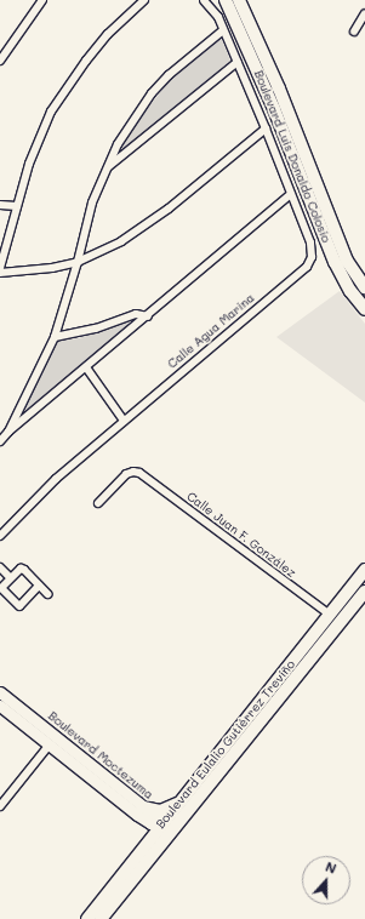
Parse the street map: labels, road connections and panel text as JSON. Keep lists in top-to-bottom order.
{
  "streets": {
    "main road": ["Boulevard Luis Donaldo Colosio", "Boulevard Eulalio Gutiérrez Treviño", "Boulevard Moctezuma"],
    "street": ["Calle Agua Marina", "Calle Juan F. González"]
  },
  "crossings": [
    ["Calle Juan F. González", "Boulevard Eulalio Gutiérrez Treviño"],
    ["Boulevard Eulalio Gutiérrez Treviño", "Boulevard Moctezuma"]
  ],
  "north": "top"
}
